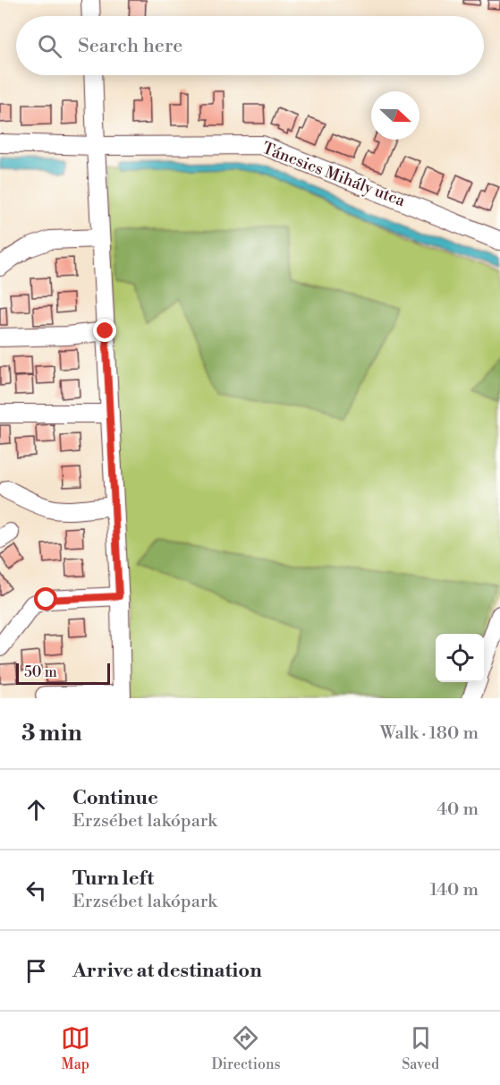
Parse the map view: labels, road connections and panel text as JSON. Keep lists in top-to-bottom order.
{
  "streets": {
    "street": ["Táncsics Mihály utca"]
  },
  "scale_bar": "50 m",
  "north": "right",
  "page": {
    "search": "Search here",
    "scale": "50 m",
    "heading": ["3 min", "Walk · 180 m"],
    "list": [
      ["Continue", "Erzsébet lakópark", "40 m"],
      ["Turn left", "Erzsébet lakópark", "140 m"],
      "Arrive at destination"
    ],
    "nav": ["Map", "Directions", "Saved"]
  }
}
